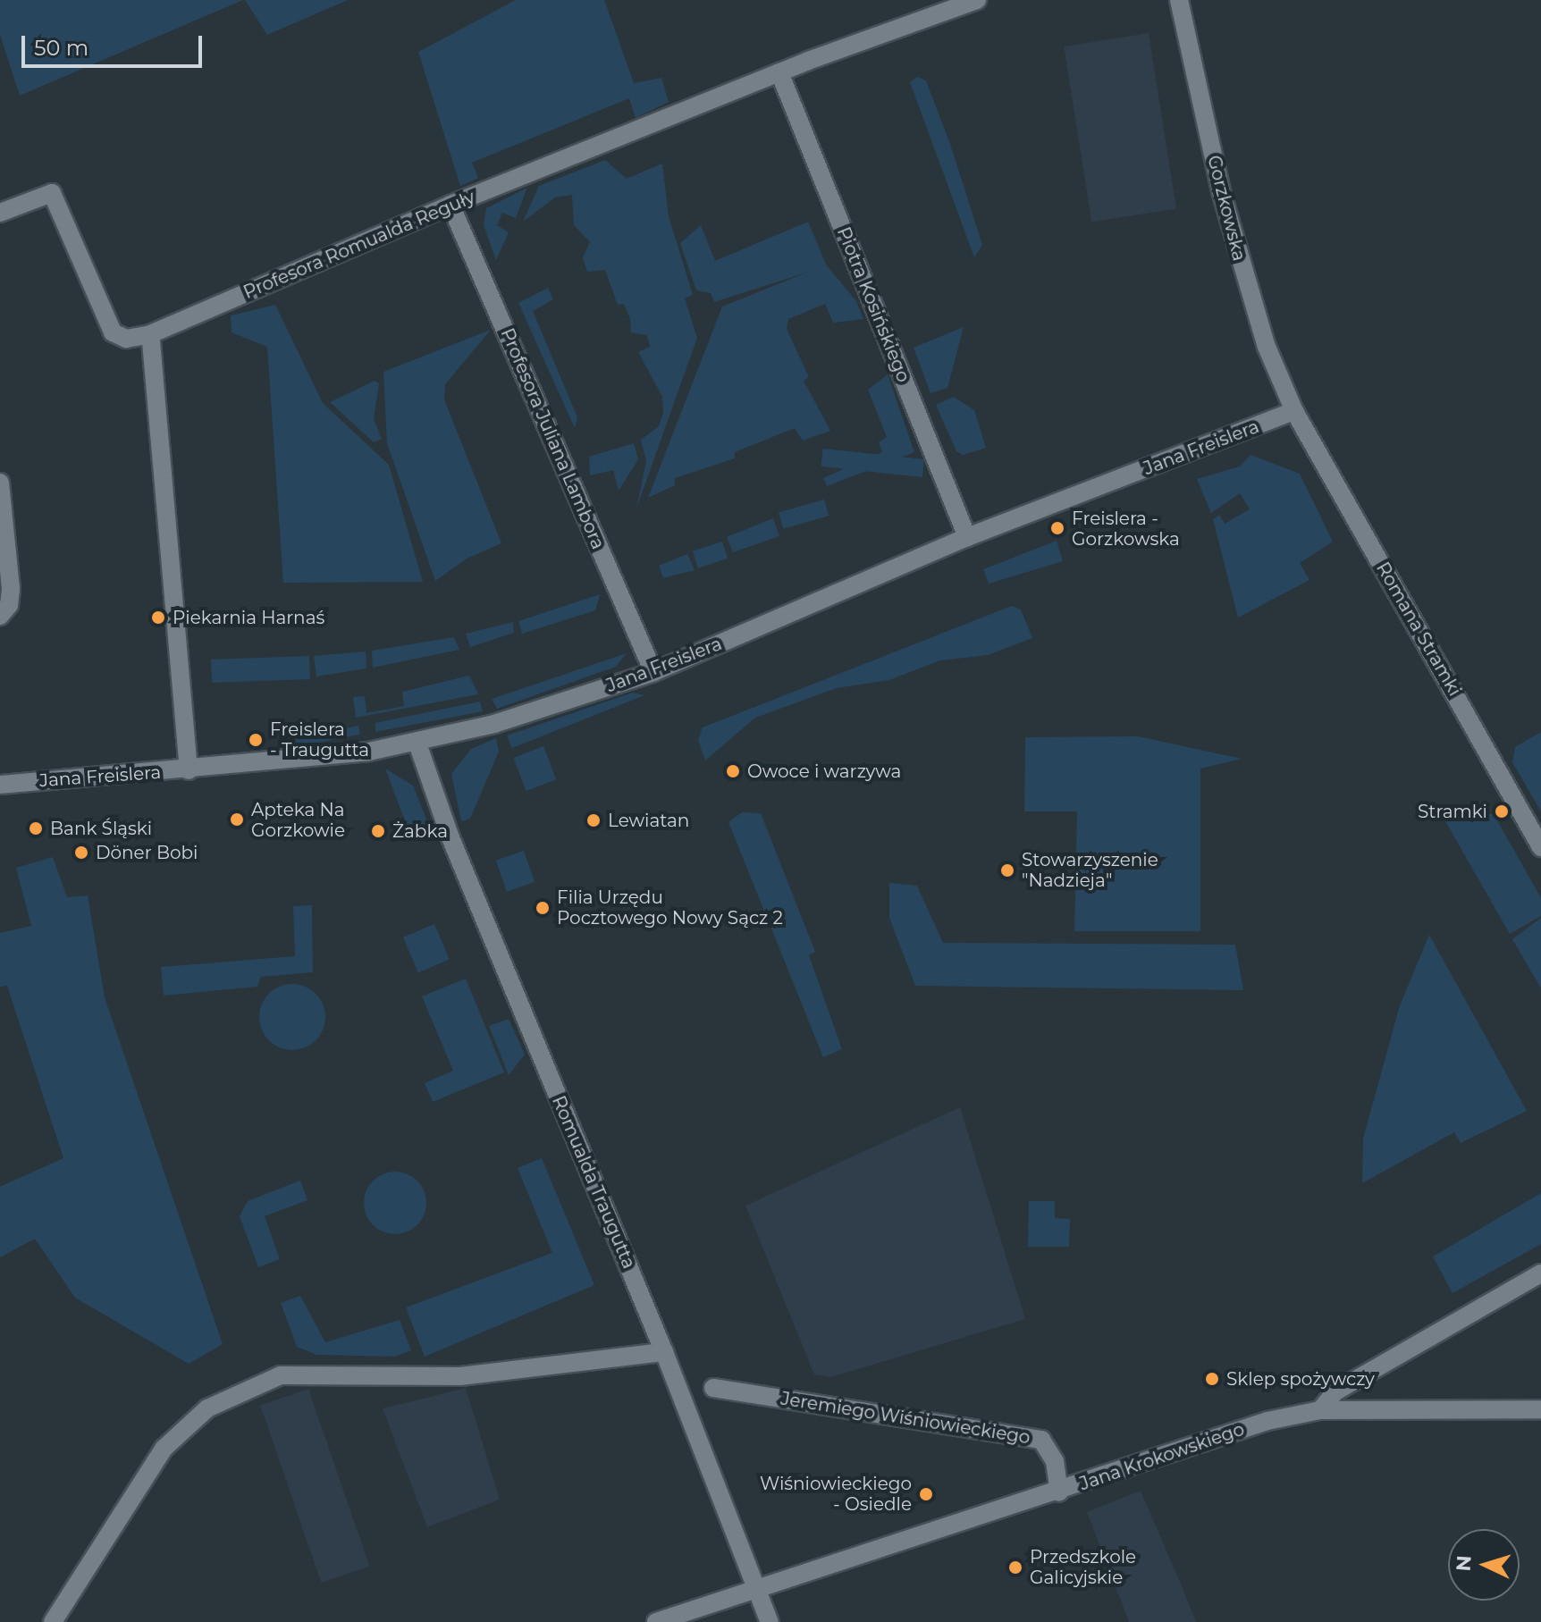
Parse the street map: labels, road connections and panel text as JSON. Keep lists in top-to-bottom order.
{
  "streets": {
    "street": [
      "Gorzkowska",
      "Profesora Romualda Reguły",
      "Piotra Kosińskiego",
      "Profesora Juliana Lambora",
      "Jana Freislera",
      "Romana Stramki",
      "Romualda Traugutta",
      "Jeremiego Wiśniowieckiego",
      "Jana Krokowskiego"
    ]
  },
  "crossings": [
    ["Gorzkowska", "Jana Freislera"],
    ["Gorzkowska", "Romana Stramki"],
    ["Profesora Romualda Reguły", "Piotra Kosińskiego"],
    ["Profesora Romualda Reguły", "Profesora Juliana Lambora"],
    ["Piotra Kosińskiego", "Jana Freislera"],
    ["Profesora Juliana Lambora", "Jana Freislera"],
    ["Jana Freislera", "Romana Stramki"],
    ["Jana Freislera", "Romualda Traugutta"],
    ["Romualda Traugutta", "Jana Krokowskiego"],
    ["Jeremiego Wiśniowieckiego", "Jana Krokowskiego"]
  ],
  "places": [
    "Freislera - Gorzkowska",
    "Piekarnia Harnaś",
    "Freislera - Traugutta",
    "Owoce i warzywa",
    "Stramki",
    "Apteka Na Gorzkowie",
    "Lewiatan",
    "Bank Śląski",
    "Żabka",
    "Döner Bobi",
    "Stowarzyszenie \"Nadzieja\"",
    "Filia Urzędu Pocztowego Nowy Sącz 2",
    "Sklep spożywczy",
    "Wiśniowieckiego - Osiedle",
    "Przedszkole Galicyjskie"
  ],
  "scale_bar": "50 m",
  "north": "left"
}
